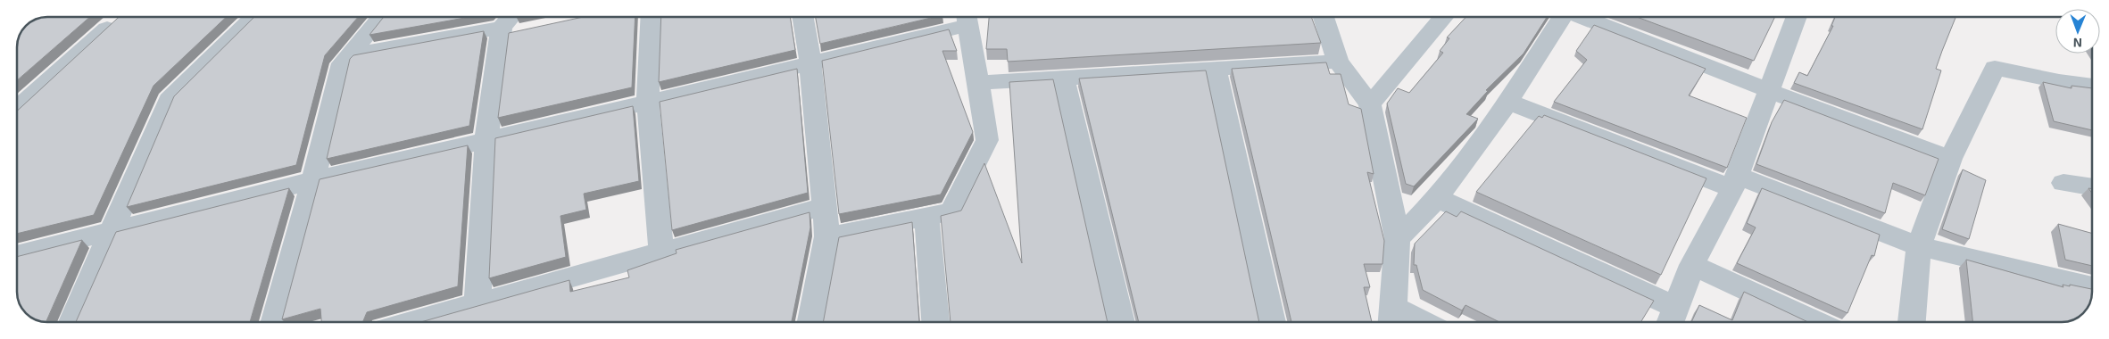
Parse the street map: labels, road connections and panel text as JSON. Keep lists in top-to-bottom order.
{
  "north": "bottom"
}
